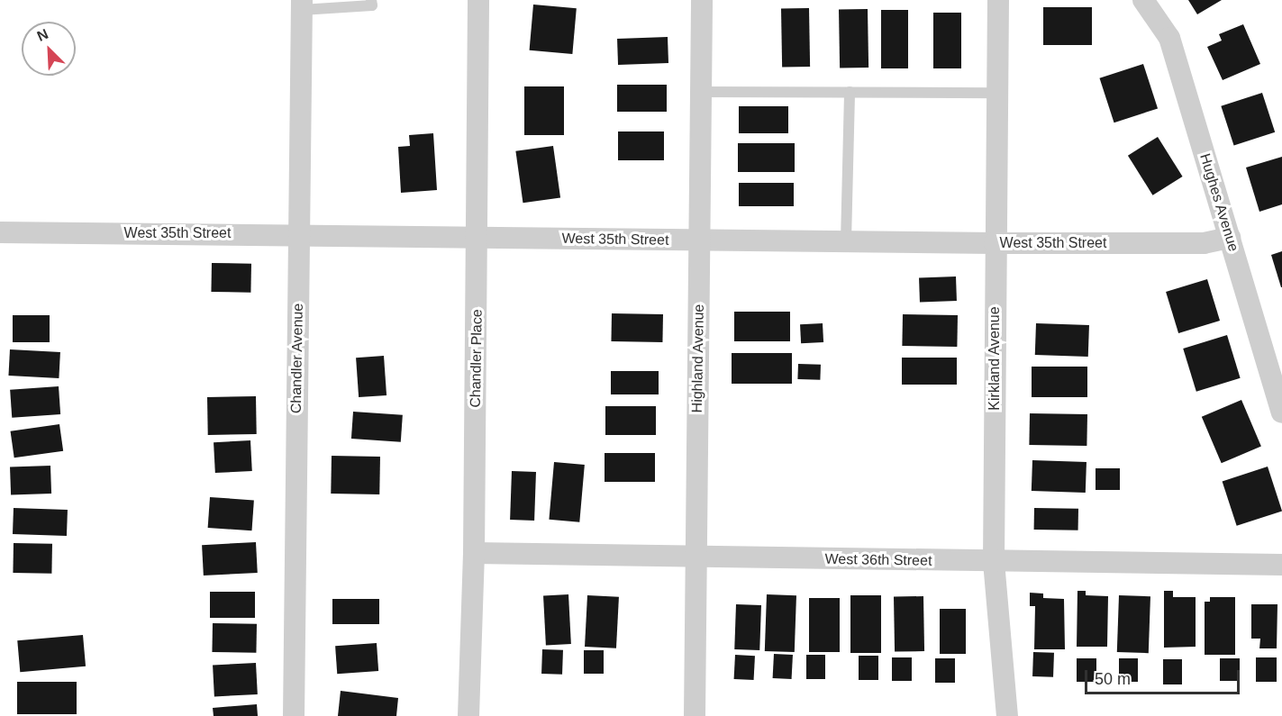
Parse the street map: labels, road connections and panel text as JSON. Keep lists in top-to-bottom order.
{
  "streets": {
    "street": [
      "Hughes Avenue",
      "West 35th Street",
      "Chandler Avenue",
      "Chandler Place",
      "Highland Avenue",
      "Kirkland Avenue",
      "West 36th Street"
    ]
  },
  "crossings": [
    ["Hughes Avenue", "West 35th Street"],
    ["West 35th Street", "Chandler Avenue"],
    ["West 35th Street", "Chandler Place"],
    ["West 35th Street", "Highland Avenue"],
    ["West 35th Street", "Kirkland Avenue"],
    ["Chandler Place", "West 36th Street"],
    ["Highland Avenue", "West 36th Street"],
    ["Kirkland Avenue", "West 36th Street"]
  ],
  "scale_bar": "50 m",
  "north": "top left"
}
